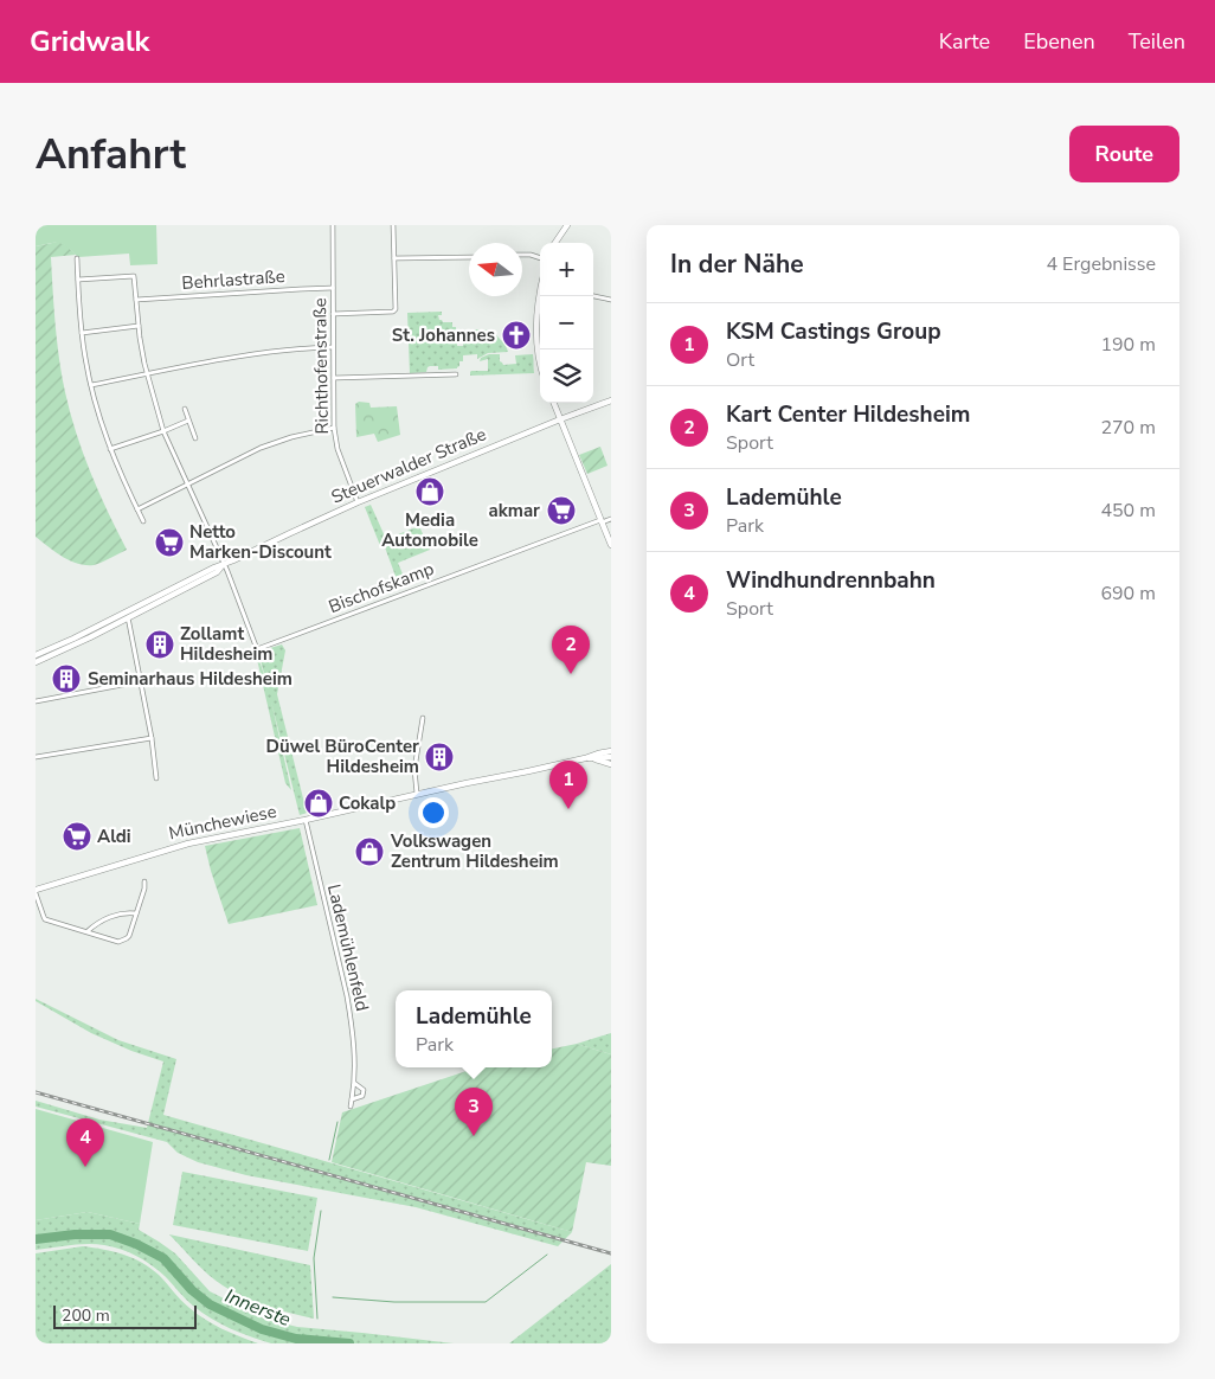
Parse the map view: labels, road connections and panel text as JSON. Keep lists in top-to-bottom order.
{
  "streets": {
    "street": [
      "Behrlastraße",
      "Richthofenstraße",
      "Steuerwalder Straße",
      "Bischofskamp",
      "Münchewiese",
      "Lademühlenfeld"
    ]
  },
  "crossings": [
    ["Behrlastraße", "Richthofenstraße"],
    ["Richthofenstraße", "Steuerwalder Straße"],
    ["Steuerwalder Straße", "Bischofskamp"],
    ["Münchewiese", "Lademühlenfeld"]
  ],
  "water": ["Innerste"],
  "places": {
    "church": ["St. Johannes"],
    "shop": ["Media Automobile", "Cokalp", "Volkswagen Zentrum Hildesheim"],
    "supermarket": ["akmar", "Netto Marken-Discount", "Aldi"],
    "building": ["Zollamt Hildesheim", "Seminarhaus Hildesheim", "Düwel BüroCenter Hildesheim"]
  },
  "scale_bar": "200 m",
  "north": "left",
  "page": {
    "header": "Gridwalk",
    "nav": ["Karte", "Ebenen", "Teilen"],
    "buttons": "Route",
    "title": "Anfahrt",
    "heading": ["In der Nähe", "4 Ergebnisse"],
    "map_buttons": ["+", "−"],
    "list": [
      {
        "mark": "1",
        "name": "KSM Castings Group",
        "note": "Ort",
        "value": "190 m"
      },
      {
        "mark": "2",
        "name": "Kart Center Hildesheim",
        "note": "Sport",
        "value": "270 m"
      },
      {
        "mark": "3",
        "name": "Lademühle",
        "note": "Park",
        "value": "450 m"
      },
      {
        "mark": "4",
        "name": "Windhundrennbahn",
        "note": "Sport",
        "value": "690 m"
      }
    ],
    "pins": [
      "2",
      "1",
      "3",
      "4"
    ],
    "popup": ["Lademühle", "Park"],
    "scale": "200 m"
  }
}
